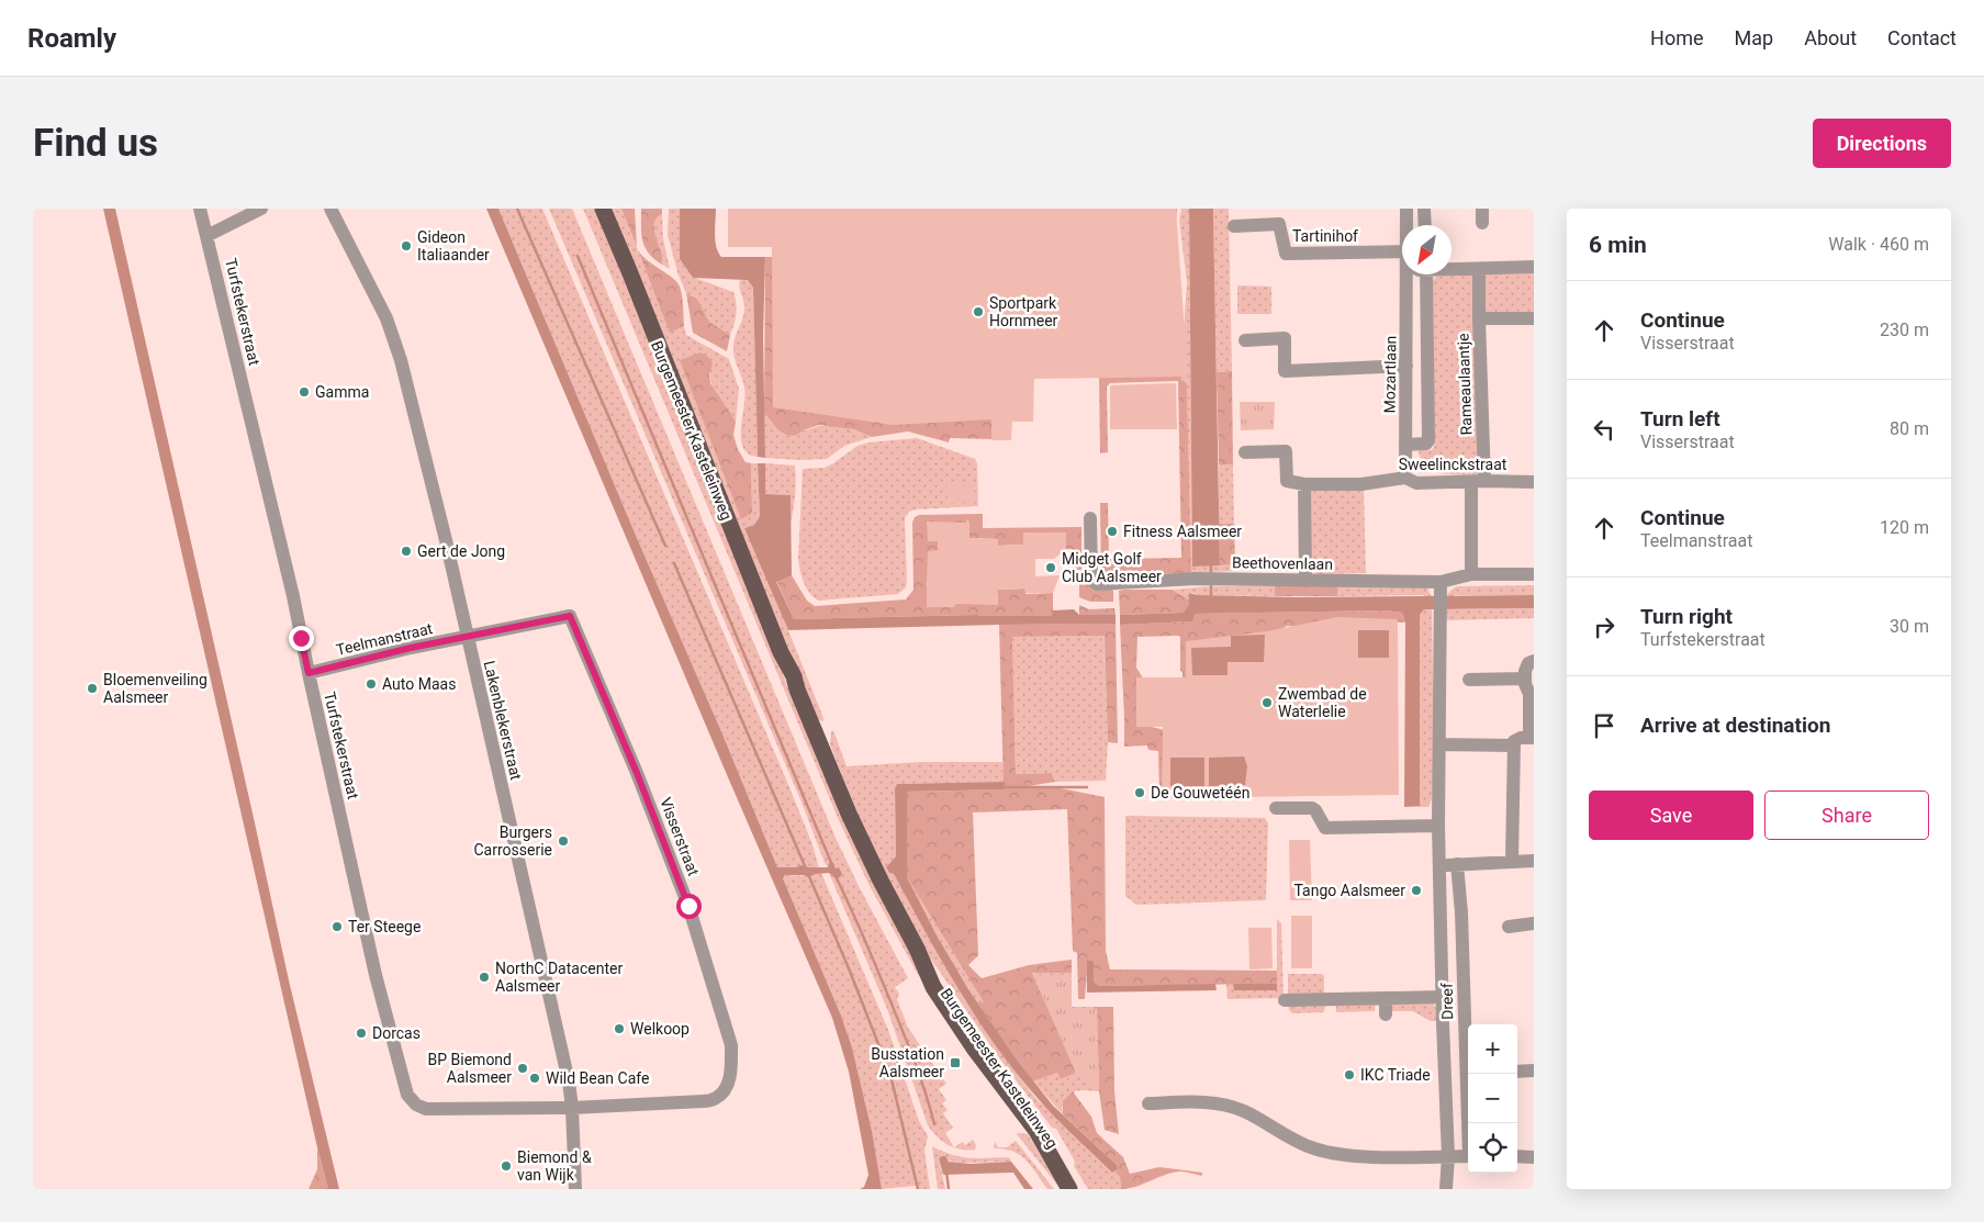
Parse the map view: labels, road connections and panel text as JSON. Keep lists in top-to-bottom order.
{
  "streets": {
    "main road": ["Burgemeester Kasteleinweg"],
    "street": [
      "Tartinihof",
      "Turfstekerstraat",
      "Mozartlaan",
      "Rameaulaantje",
      "Sweelinckstraat",
      "Beethovenlaan",
      "Teelmanstraat",
      "Lakenblekerstraat",
      "Visserstraat",
      "Dreef"
    ]
  },
  "crossings": [
    ["Turfstekerstraat", "Teelmanstraat"],
    ["Turfstekerstraat", "Lakenblekerstraat"],
    ["Turfstekerstraat", "Visserstraat"],
    ["Mozartlaan", "Sweelinckstraat"],
    ["Rameaulaantje", "Sweelinckstraat"],
    ["Rameaulaantje", "Beethovenlaan"],
    ["Beethovenlaan", "Dreef"],
    ["Teelmanstraat", "Lakenblekerstraat"],
    ["Teelmanstraat", "Visserstraat"],
    ["Lakenblekerstraat", "Visserstraat"]
  ],
  "places": {
    "other": [
      "Gideon Italiaander",
      "Sportpark Hornmeer",
      "Gamma",
      "Fitness Aalsmeer",
      "Gert de Jong",
      "Midget Golf Club Aalsmeer",
      "Auto Maas",
      "Bloemenveiling Aalsmeer",
      "Zwembad de Waterlelie",
      "De Gouwetéén",
      "Burgers Carrosserie",
      "Tango Aalsmeer",
      "Ter Steege",
      "NorthC Datacenter Aalsmeer",
      "Welkoop",
      "Dorcas",
      "BP Biemond Aalsmeer",
      "IKC Triade",
      "Wild Bean Cafe",
      "Biemond & van Wijk"
    ],
    "transit": ["Busstation Aalsmeer"]
  },
  "north": "bottom left",
  "page": {
    "header": "Roamly",
    "nav": [
      "Home",
      "Map",
      "About",
      "Contact"
    ],
    "buttons": [
      "Directions",
      ["Save", "Share"]
    ],
    "title": "Find us",
    "heading": ["6 min", "Walk · 460 m"],
    "list": [
      ["Continue", "Visserstraat", "230 m"],
      ["Turn left", "Visserstraat", "80 m"],
      ["Continue", "Teelmanstraat", "120 m"],
      ["Turn right", "Turfstekerstraat", "30 m"],
      "Arrive at destination"
    ],
    "map_buttons": ["+", "−"]
  }
}
